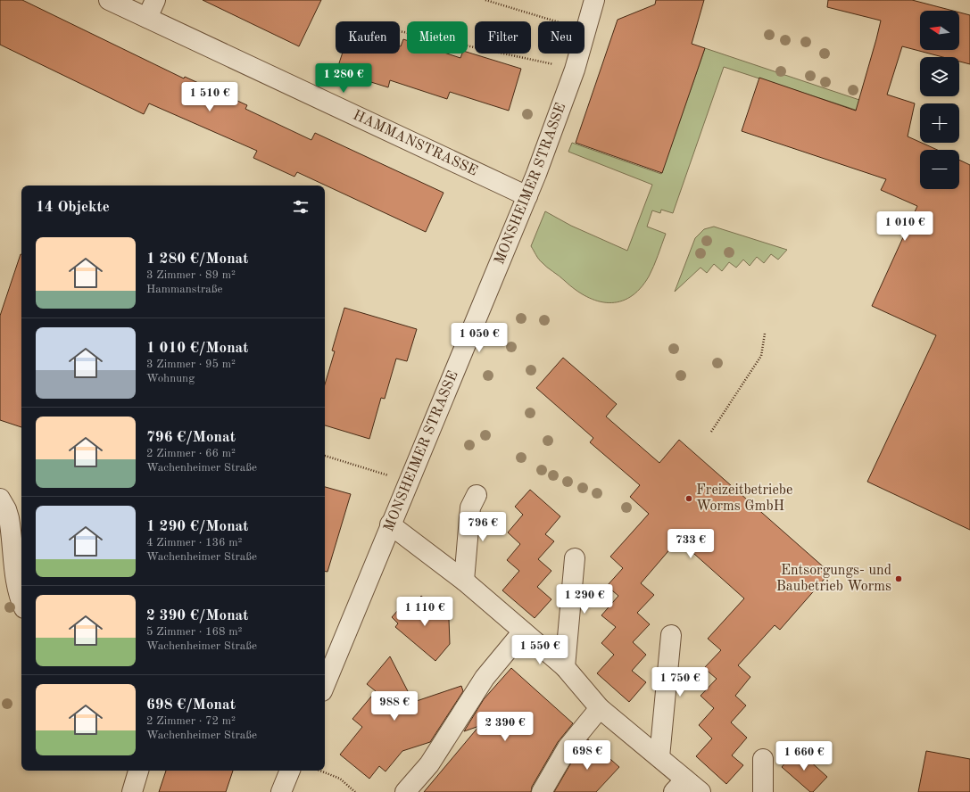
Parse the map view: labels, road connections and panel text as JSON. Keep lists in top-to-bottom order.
{
  "streets": {
    "street": ["HAMMANSTRASSE", "MONSHEIMER STRASSE"]
  },
  "crossings": [
    ["HAMMANSTRASSE", "MONSHEIMER STRASSE"]
  ],
  "places": ["Freizeitbetriebe Worms GmbH", "Entsorgungs- und Baubetrieb Worms"],
  "north": "left",
  "page": {
    "map_buttons": ["+", "−"],
    "chip": [
      "Kaufen",
      "Mieten",
      "Filter",
      "Neu"
    ],
    "price": [
      "1 280 €",
      "1 510 €",
      "1 010 €",
      "1 050 €",
      "796 €",
      "733 €",
      "1 290 €",
      "1 110 €",
      "1 550 €",
      "1 750 €",
      "988 €",
      "2 390 €",
      "698 €",
      "1 660 €"
    ],
    "heading": "14 Objekte",
    "list": [
      {
        "name": "1 280 €/Monat",
        "note": "3 Zimmer · 89 m² · Hammanstraße"
      },
      {
        "name": "1 010 €/Monat",
        "note": "3 Zimmer · 95 m² · Wohnung"
      },
      {
        "name": "796 €/Monat",
        "note": "2 Zimmer · 66 m² · Wachenheimer Straße"
      },
      {
        "name": "1 290 €/Monat",
        "note": "4 Zimmer · 136 m² · Wachenheimer Straße"
      },
      {
        "name": "2 390 €/Monat",
        "note": "5 Zimmer · 168 m² · Wachenheimer Straße"
      },
      {
        "name": "698 €/Monat",
        "note": "2 Zimmer · 72 m² · Wachenheimer Straße"
      }
    ]
  }
}
